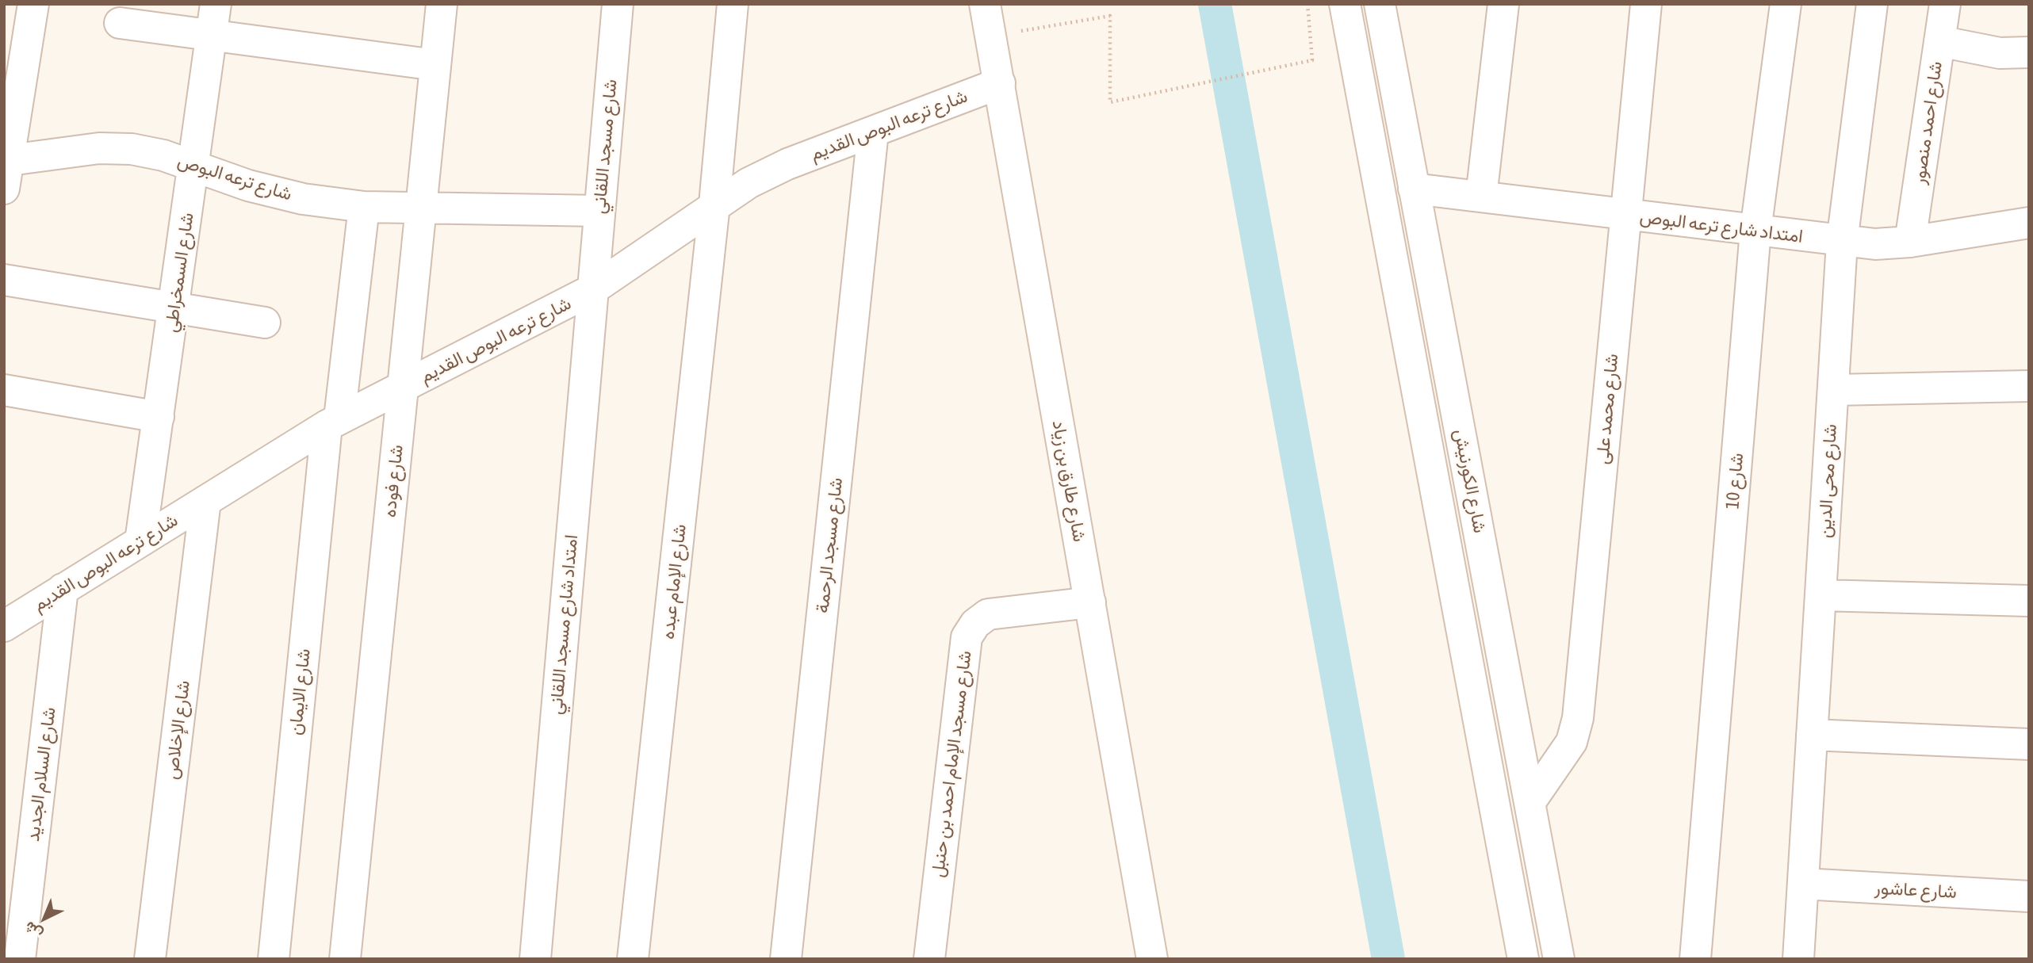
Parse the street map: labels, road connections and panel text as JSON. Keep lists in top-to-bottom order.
{
  "streets": {
    "street": [
      "شارع احمد منصور",
      "شارع ترعه البوص القديم",
      "شارع مسجد اللقاني",
      "شارع ترعه البوص",
      "امتداد شارع ترعه البوص",
      "شارع السمخراطي",
      "شارع محمد على",
      "شارع فوده",
      "شارع طارق بن زياد",
      "شارع الكورنيش",
      "شارع 10",
      "شارع محى الدين",
      "شارع مسجد الرحمة",
      "شارع الإمام عبده",
      "امتداد شارع مسجد اللقاني",
      "شارع الايمان",
      "شارع الإخلاص",
      "شارع مسجد الإمام احمد بن حنبل",
      "شارع السلام الجديد",
      "شارع عاشور"
    ]
  },
  "crossings": [
    ["شارع احمد منصور", "امتداد شارع ترعه البوص"],
    ["شارع ترعه البوص القديم", "شارع مسجد اللقاني"],
    ["شارع ترعه البوص القديم", "شارع السمخراطي"],
    ["شارع ترعه البوص القديم", "شارع فوده"],
    ["شارع ترعه البوص القديم", "شارع طارق بن زياد"],
    ["شارع ترعه البوص القديم", "شارع مسجد الرحمة"],
    ["شارع ترعه البوص القديم", "شارع الإمام عبده"],
    ["شارع ترعه البوص القديم", "امتداد شارع مسجد اللقاني"],
    ["شارع ترعه البوص القديم", "شارع الايمان"],
    ["شارع ترعه البوص القديم", "شارع الإخلاص"],
    ["شارع ترعه البوص القديم", "شارع السلام الجديد"],
    ["شارع مسجد اللقاني", "شارع ترعه البوص"],
    ["شارع مسجد اللقاني", "امتداد شارع مسجد اللقاني"],
    ["شارع ترعه البوص", "شارع السمخراطي"],
    ["شارع ترعه البوص", "شارع فوده"],
    ["امتداد شارع ترعه البوص", "شارع محمد على"],
    ["امتداد شارع ترعه البوص", "شارع الكورنيش"],
    ["امتداد شارع ترعه البوص", "شارع 10"],
    ["امتداد شارع ترعه البوص", "شارع محى الدين"],
    ["شارع محمد على", "شارع الكورنيش"],
    ["شارع طارق بن زياد", "شارع مسجد الإمام احمد بن حنبل"],
    ["شارع محى الدين", "شارع عاشور"]
  ],
  "north": "bottom left"
}
